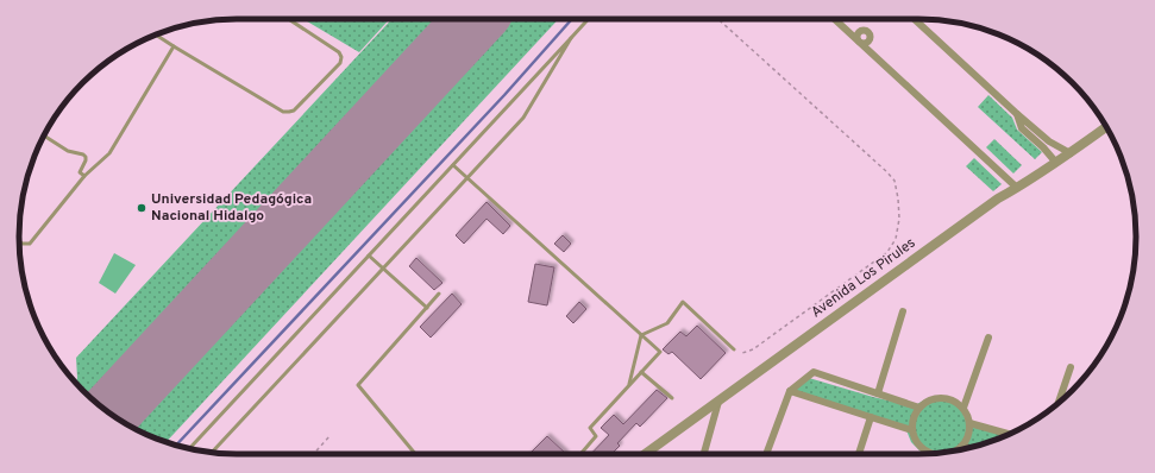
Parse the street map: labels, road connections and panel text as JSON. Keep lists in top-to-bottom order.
{
  "streets": {
    "street": ["Avenida Los Pirules"]
  },
  "places": ["Universidad Pedagógica Nacional Hidalgo"]
}
